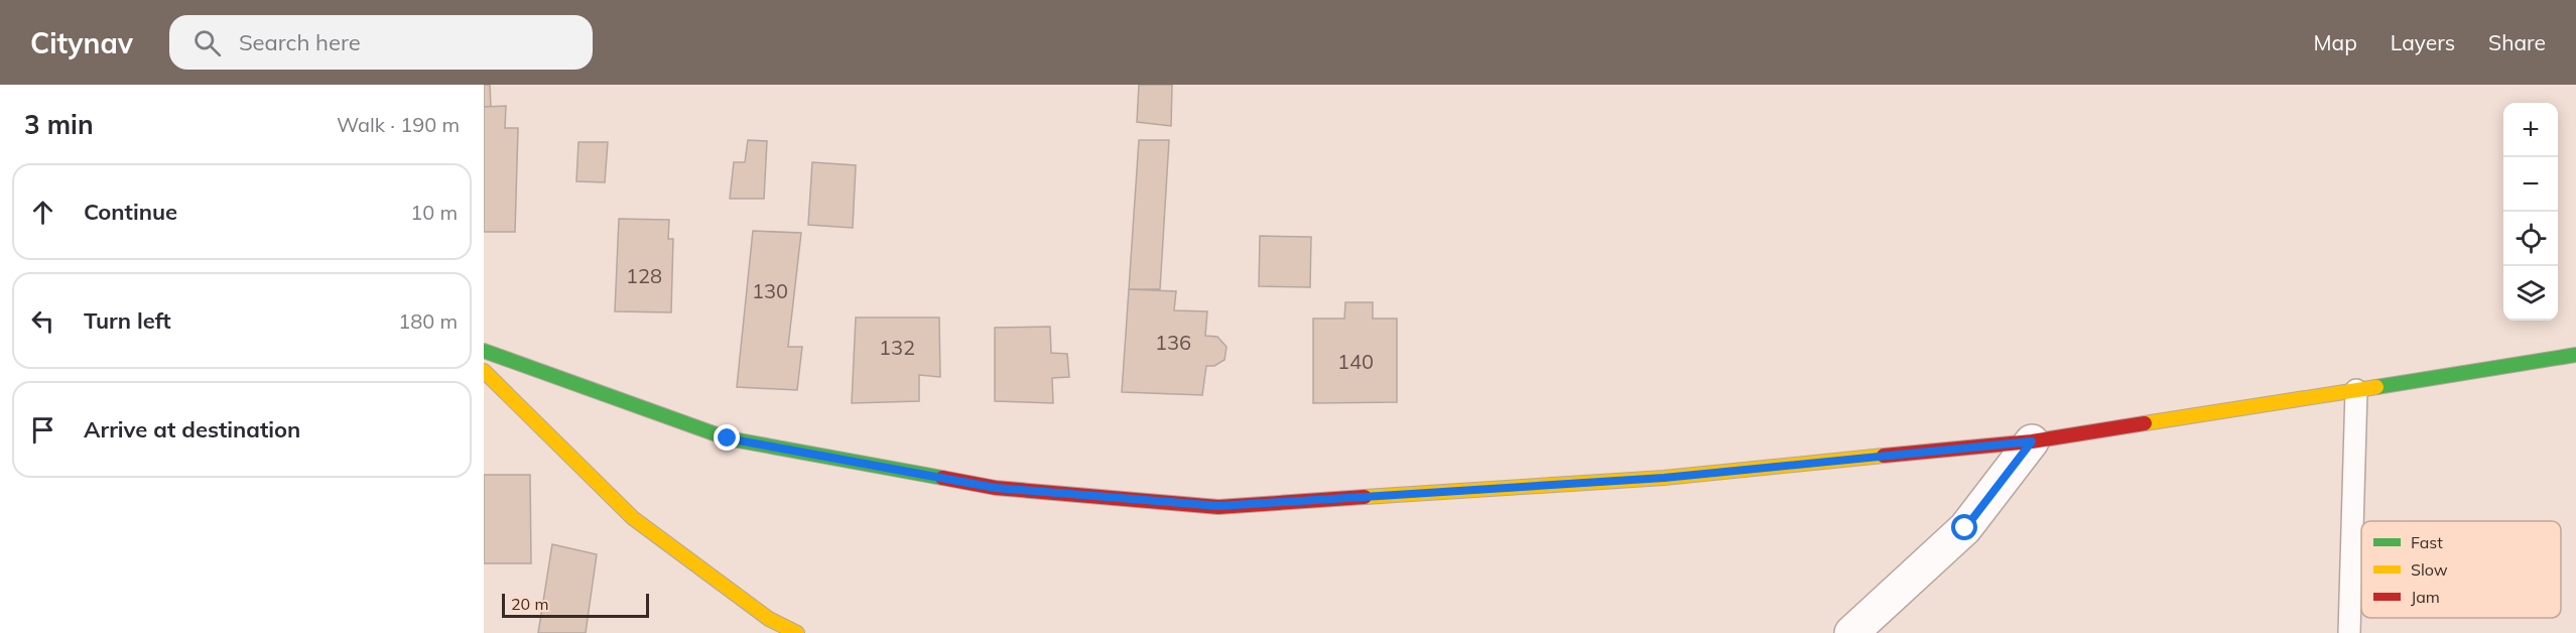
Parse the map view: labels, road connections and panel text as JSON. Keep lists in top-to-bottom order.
{
  "house_numbers": [
    "128",
    "130",
    "136",
    "132",
    "140"
  ],
  "legend": ["Fast", "Slow", "Jam"],
  "scale_bar": "20 m",
  "page": {
    "header": "Citynav",
    "search": "Search here",
    "nav": ["Map", "Layers", "Share"],
    "heading": ["3 min", "Walk · 190 m"],
    "map_buttons": ["+", "−"],
    "list": [
      ["Continue", "10 m"],
      ["Turn left", "180 m"],
      "Arrive at destination"
    ],
    "scale": "20 m"
  }
}
